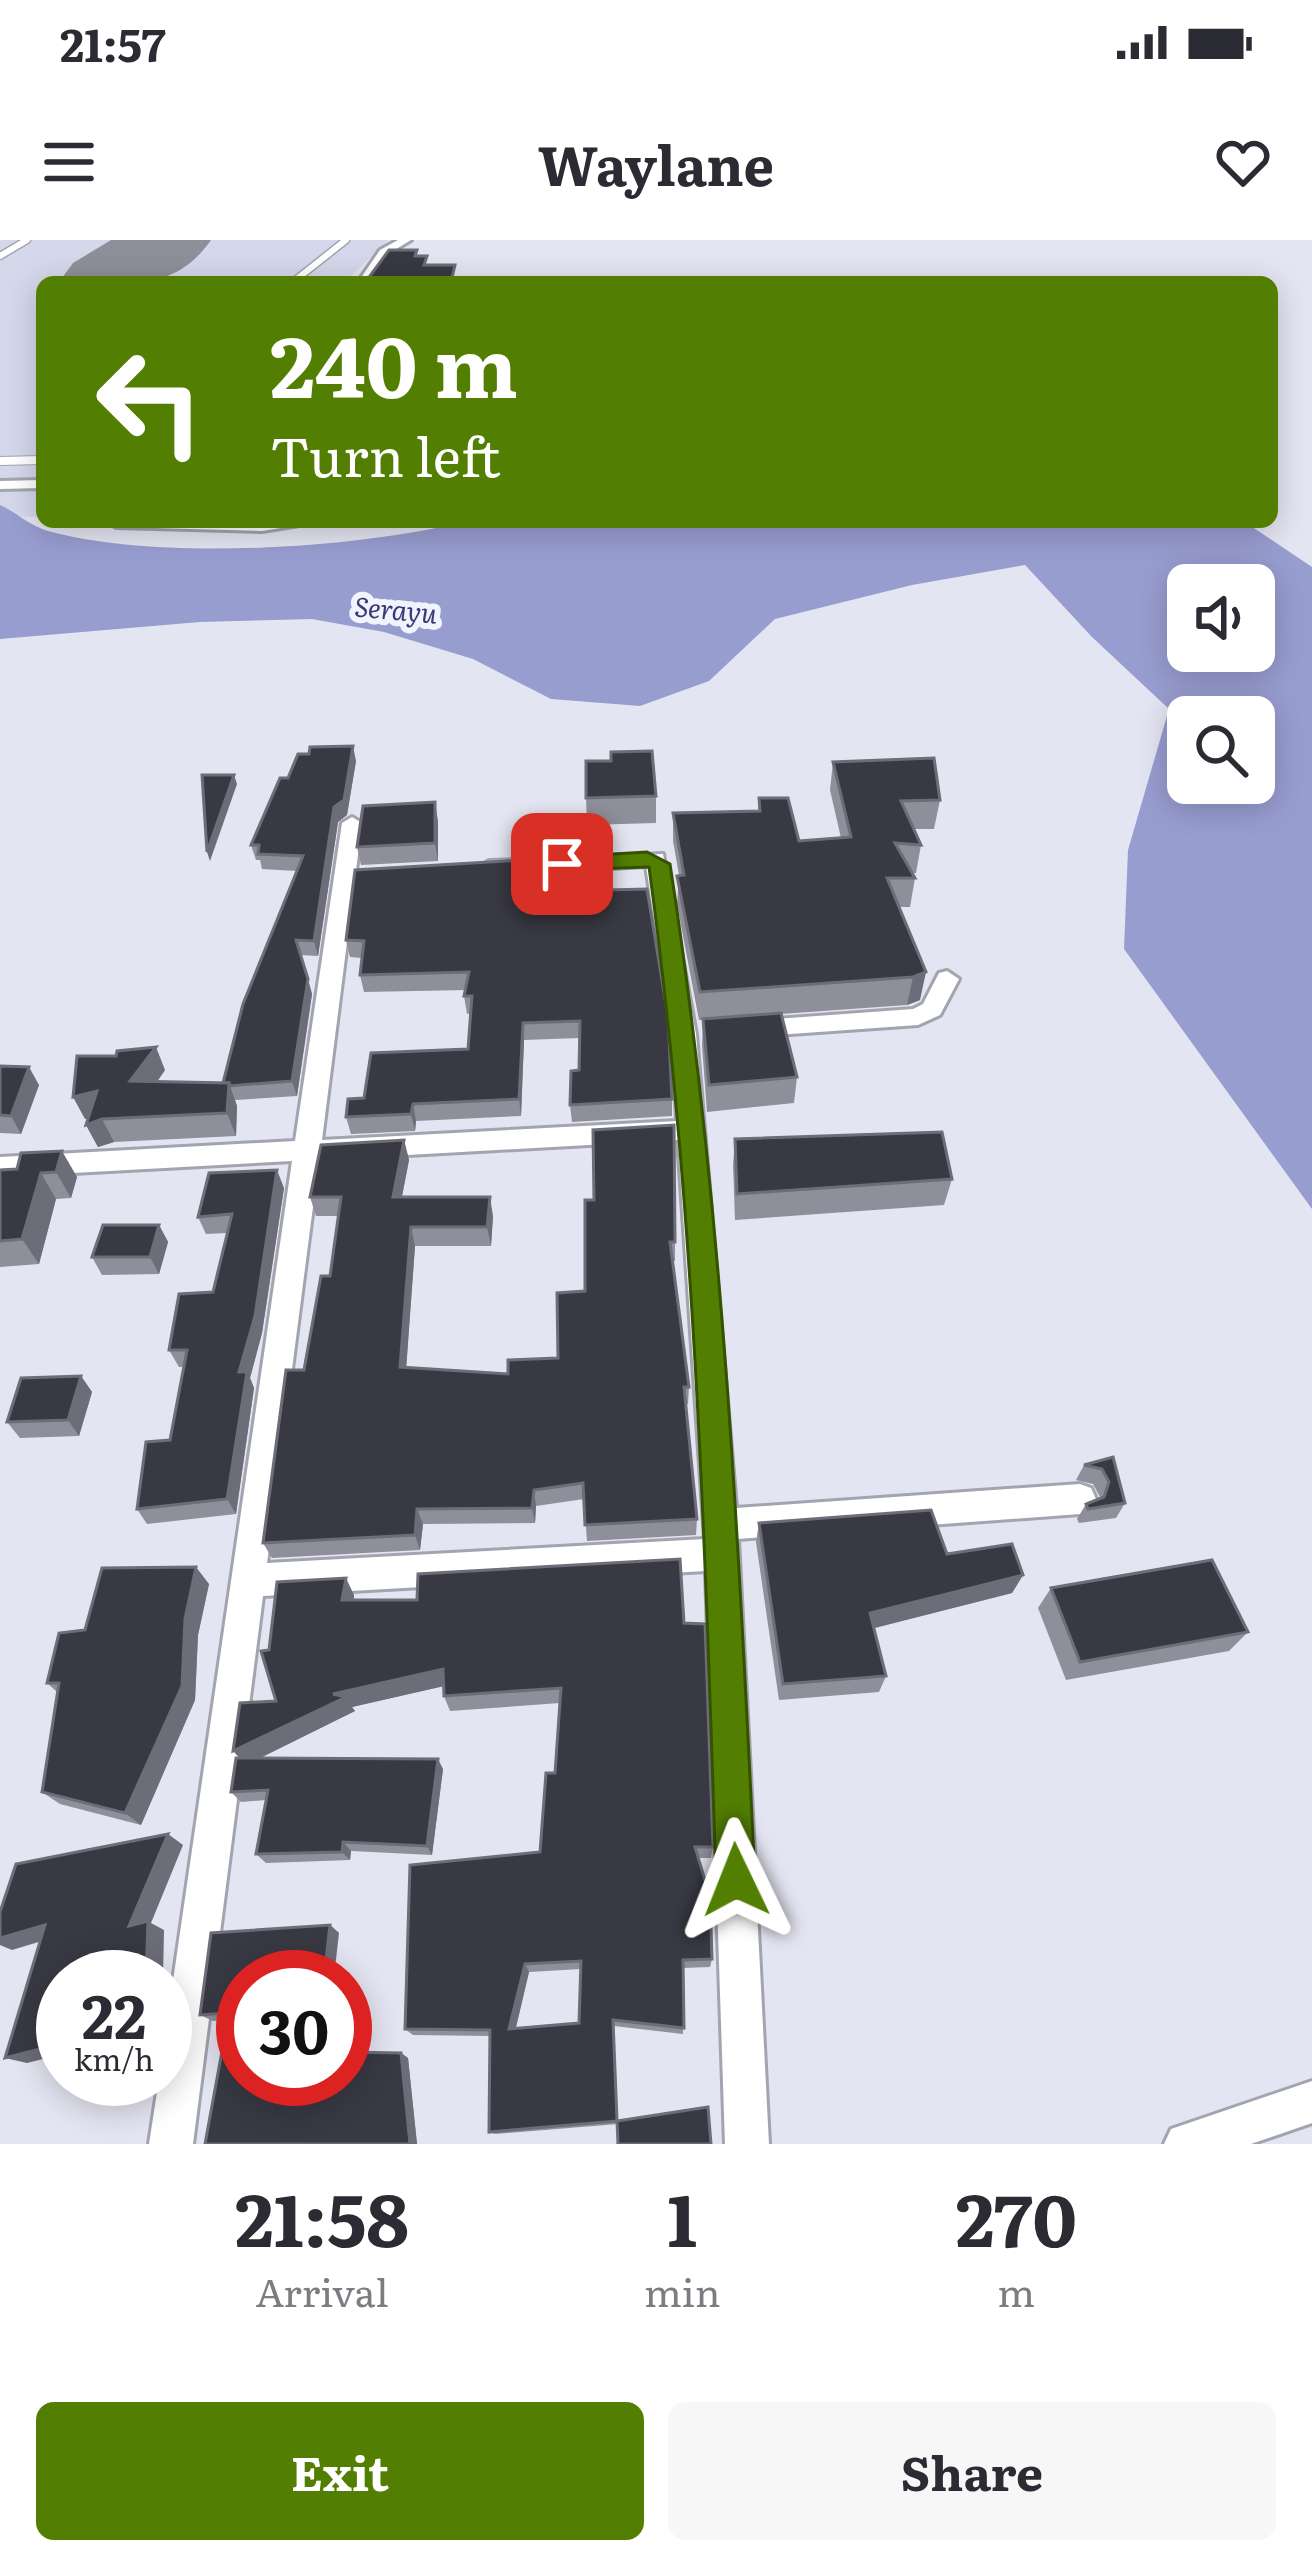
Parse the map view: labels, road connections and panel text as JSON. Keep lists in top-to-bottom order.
{
  "water": ["Serayu"],
  "page": {
    "status": "21:57",
    "header": "Waylane",
    "turn": ["240 m", "Turn left"],
    "speed": "22 km/h",
    "limit": "30",
    "eta": [
      "21:58",
      "Arrival",
      "1",
      "min",
      "270",
      "m"
    ],
    "buttons": ["Exit", "Share"]
  }
}
